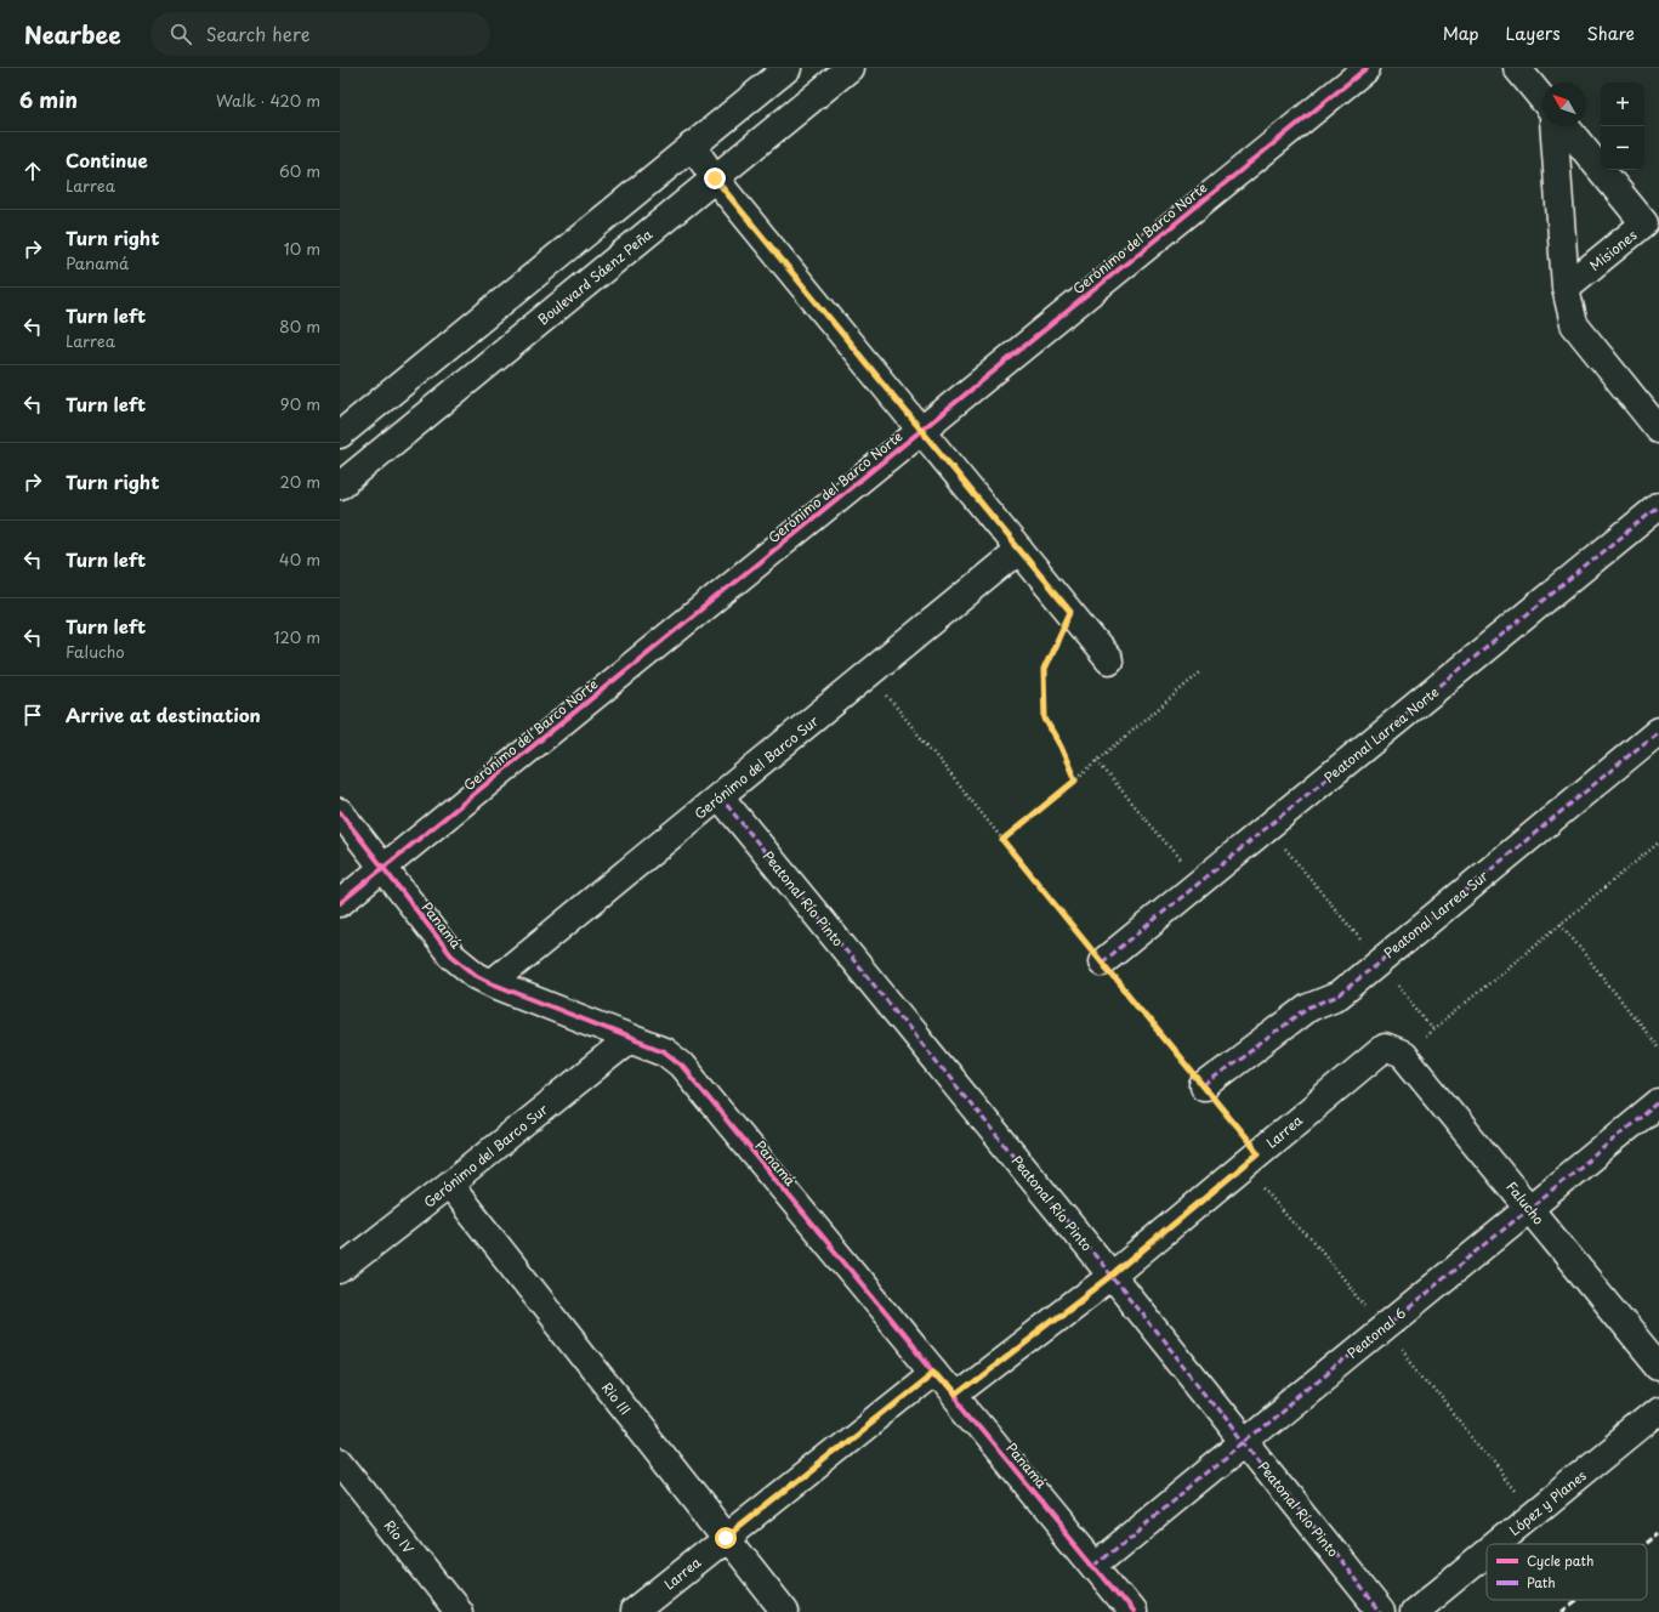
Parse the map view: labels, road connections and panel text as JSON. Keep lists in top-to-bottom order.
{
  "streets": {
    "street": [
      "Gerónimo del Barco Norte",
      "Misiones",
      "Boulevard Sáenz Peña",
      "Peatonal Larrea Norte",
      "Gerónimo del Barco Sur",
      "Peatonal Río Pinto",
      "Peatonal Larrea Sur",
      "Panamá",
      "Larrea",
      "Falucho",
      "Peatonal 6",
      "Rio III",
      "López y Planes",
      "Rio IV"
    ]
  },
  "crossings": [
    ["Gerónimo del Barco Norte", "Panamá"],
    ["Gerónimo del Barco Sur", "Peatonal Río Pinto"],
    ["Gerónimo del Barco Sur", "Panamá"],
    ["Gerónimo del Barco Sur", "Rio III"],
    ["Peatonal Río Pinto", "Larrea"],
    ["Peatonal Río Pinto", "Peatonal 6"],
    ["Panamá", "Larrea"],
    ["Panamá", "Peatonal 6"],
    ["Larrea", "Falucho"],
    ["Larrea", "Rio III"],
    ["Falucho", "Peatonal 6"]
  ],
  "legend": ["Cycle path", "Path"],
  "north": "top left",
  "page": {
    "header": "Nearbee",
    "search": "Search here",
    "nav": ["Map", "Layers", "Share"],
    "heading": ["6 min", "Walk · 420 m"],
    "map_buttons": ["+", "−"],
    "list": [
      ["Continue", "Larrea", "60 m"],
      ["Turn right", "Panamá", "10 m"],
      ["Turn left", "Larrea", "80 m"],
      ["Turn left", "90 m"],
      ["Turn right", "20 m"],
      ["Turn left", "40 m"],
      ["Turn left", "Falucho", "120 m"],
      "Arrive at destination"
    ]
  }
}
